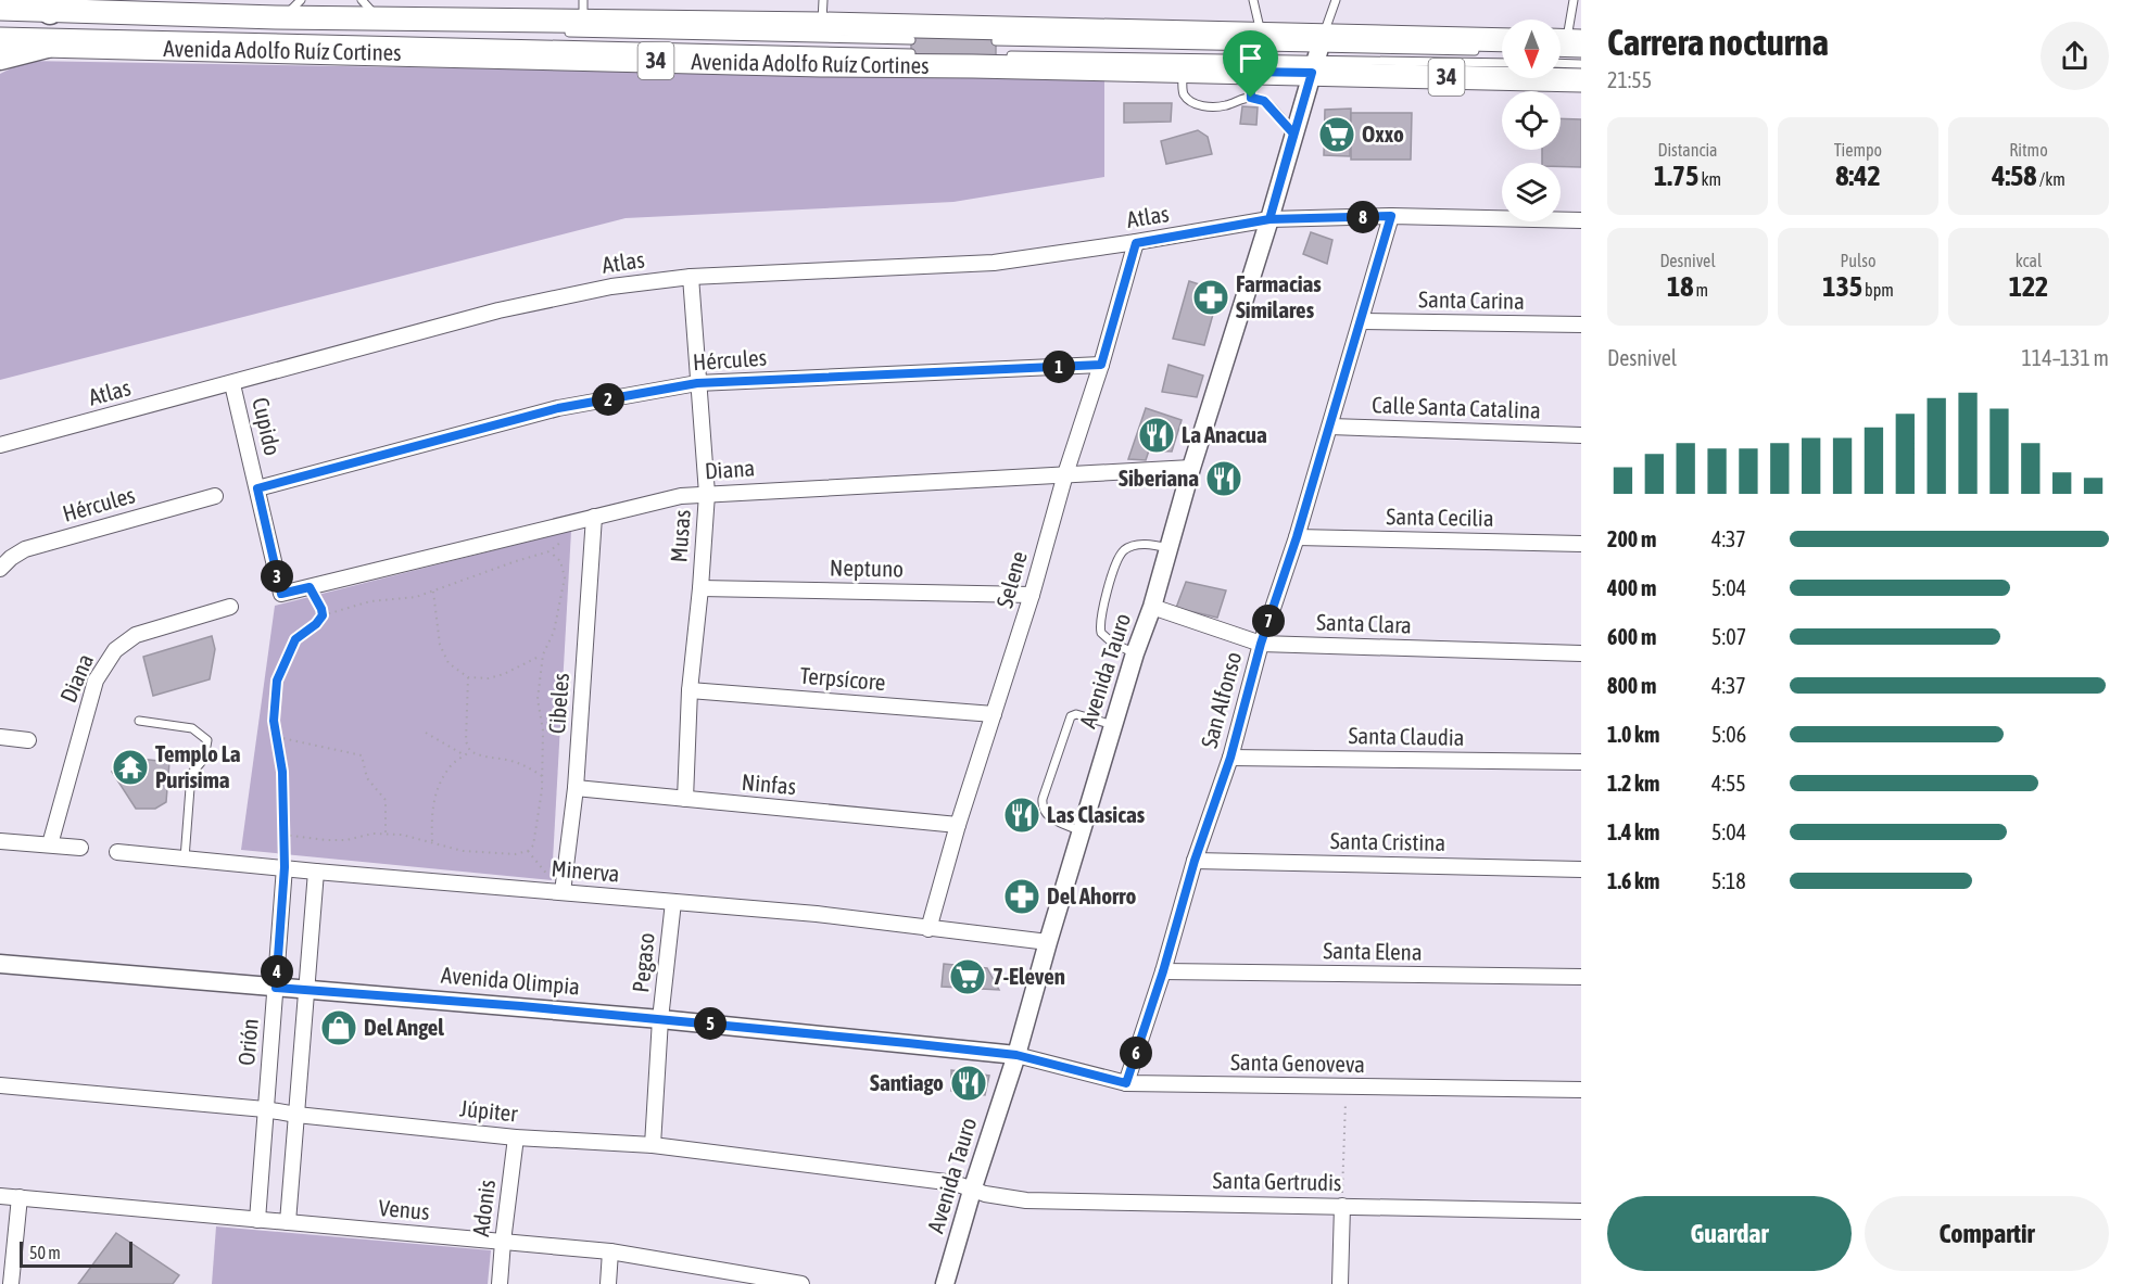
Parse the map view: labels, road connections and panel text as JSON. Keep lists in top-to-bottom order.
{
  "streets": {
    "main road": ["Avenida Adolfo Ruíz Cortines", "34"],
    "street": [
      "Atlas",
      "Santa Carina",
      "Hércules",
      "Calle Santa Catalina",
      "Cupido",
      "Diana",
      "Santa Cecilia",
      "Musas",
      "Neptuno",
      "Selene",
      "Santa Clara",
      "Avenida Tauro",
      "Terpsícore",
      "San Alfonso",
      "Cibeles",
      "Santa Claudia",
      "Ninfas",
      "Santa Cristina",
      "Minerva",
      "Santa Elena",
      "Pegaso",
      "Avenida Olimpia",
      "Orión",
      "Santa Genoveva",
      "Júpiter",
      "Santa Gertrudis",
      "Adonis",
      "Venus"
    ]
  },
  "crossings": [
    ["Avenida Adolfo Ruíz Cortines", "Avenida Tauro"],
    ["Atlas", "Cupido"],
    ["Atlas", "Musas"],
    ["Atlas", "Selene"],
    ["Atlas", "Avenida Tauro"],
    ["Atlas", "San Alfonso"],
    ["Santa Carina", "San Alfonso"],
    ["Hércules", "Cupido"],
    ["Hércules", "Musas"],
    ["Hércules", "Selene"],
    ["Calle Santa Catalina", "San Alfonso"],
    ["Cupido", "Diana"],
    ["Diana", "Musas"],
    ["Diana", "Selene"],
    ["Diana", "Avenida Tauro"],
    ["Diana", "Cibeles"],
    ["Santa Cecilia", "San Alfonso"],
    ["Musas", "Neptuno"],
    ["Musas", "Terpsícore"],
    ["Musas", "Ninfas"],
    ["Neptuno", "Selene"],
    ["Selene", "Terpsícore"],
    ["Selene", "Ninfas"],
    ["Selene", "Minerva"],
    ["Santa Clara", "Avenida Tauro"],
    ["Santa Clara", "San Alfonso"],
    ["Avenida Tauro", "Minerva"],
    ["Avenida Tauro", "Avenida Olimpia"],
    ["Avenida Tauro", "Santa Genoveva"],
    ["Avenida Tauro", "Júpiter"],
    ["Avenida Tauro", "Santa Gertrudis"],
    ["San Alfonso", "Santa Claudia"],
    ["San Alfonso", "Santa Cristina"],
    ["San Alfonso", "Santa Elena"],
    ["San Alfonso", "Santa Genoveva"],
    ["Cibeles", "Ninfas"],
    ["Cibeles", "Minerva"],
    ["Minerva", "Pegaso"],
    ["Minerva", "Orión"],
    ["Pegaso", "Avenida Olimpia"],
    ["Pegaso", "Júpiter"],
    ["Avenida Olimpia", "Orión"],
    ["Avenida Olimpia", "Santa Genoveva"],
    ["Orión", "Júpiter"],
    ["Orión", "Venus"],
    ["Júpiter", "Santa Gertrudis"],
    ["Júpiter", "Adonis"],
    ["Adonis", "Venus"]
  ],
  "places": {
    "supermarket": ["Oxxo", "7-Eleven"],
    "pharmacy": ["Farmacias Similares", "Del Ahorro"],
    "restaurant": [
      "La Anacua",
      "Siberiana",
      "Las Clasicas",
      "Santiago"
    ],
    "temple": ["Templo La Purisima"],
    "shop": ["Del Angel"]
  },
  "scale_bar": "50 m",
  "north": "bottom",
  "page": {
    "heading": ["Carrera nocturna", "21:55"],
    "stats": [
      ["Distancia", "1.75 km"],
      ["Tiempo", "8:42"],
      ["Ritmo", "4:58 /km"],
      ["Desnivel", "18 m"],
      ["Pulso", "135 bpm"],
      ["kcal", "122"]
    ],
    "pins": [
      "8",
      "1",
      "2",
      "3",
      "7",
      "4",
      "5",
      "6"
    ],
    "chart": ["Desnivel", "114–131 m"],
    "list": [
      {
        "name": "200 m",
        "note": "4:37"
      },
      {
        "name": "400 m",
        "note": "5:04"
      },
      {
        "name": "600 m",
        "note": "5:07"
      },
      {
        "name": "800 m",
        "note": "4:37"
      },
      {
        "name": "1.0 km",
        "note": "5:06"
      },
      {
        "name": "1.2 km",
        "note": "4:55"
      },
      {
        "name": "1.4 km",
        "note": "5:04"
      },
      {
        "name": "1.6 km",
        "note": "5:18"
      }
    ],
    "buttons": ["Guardar", "Compartir"],
    "scale": "50 m"
  }
}
